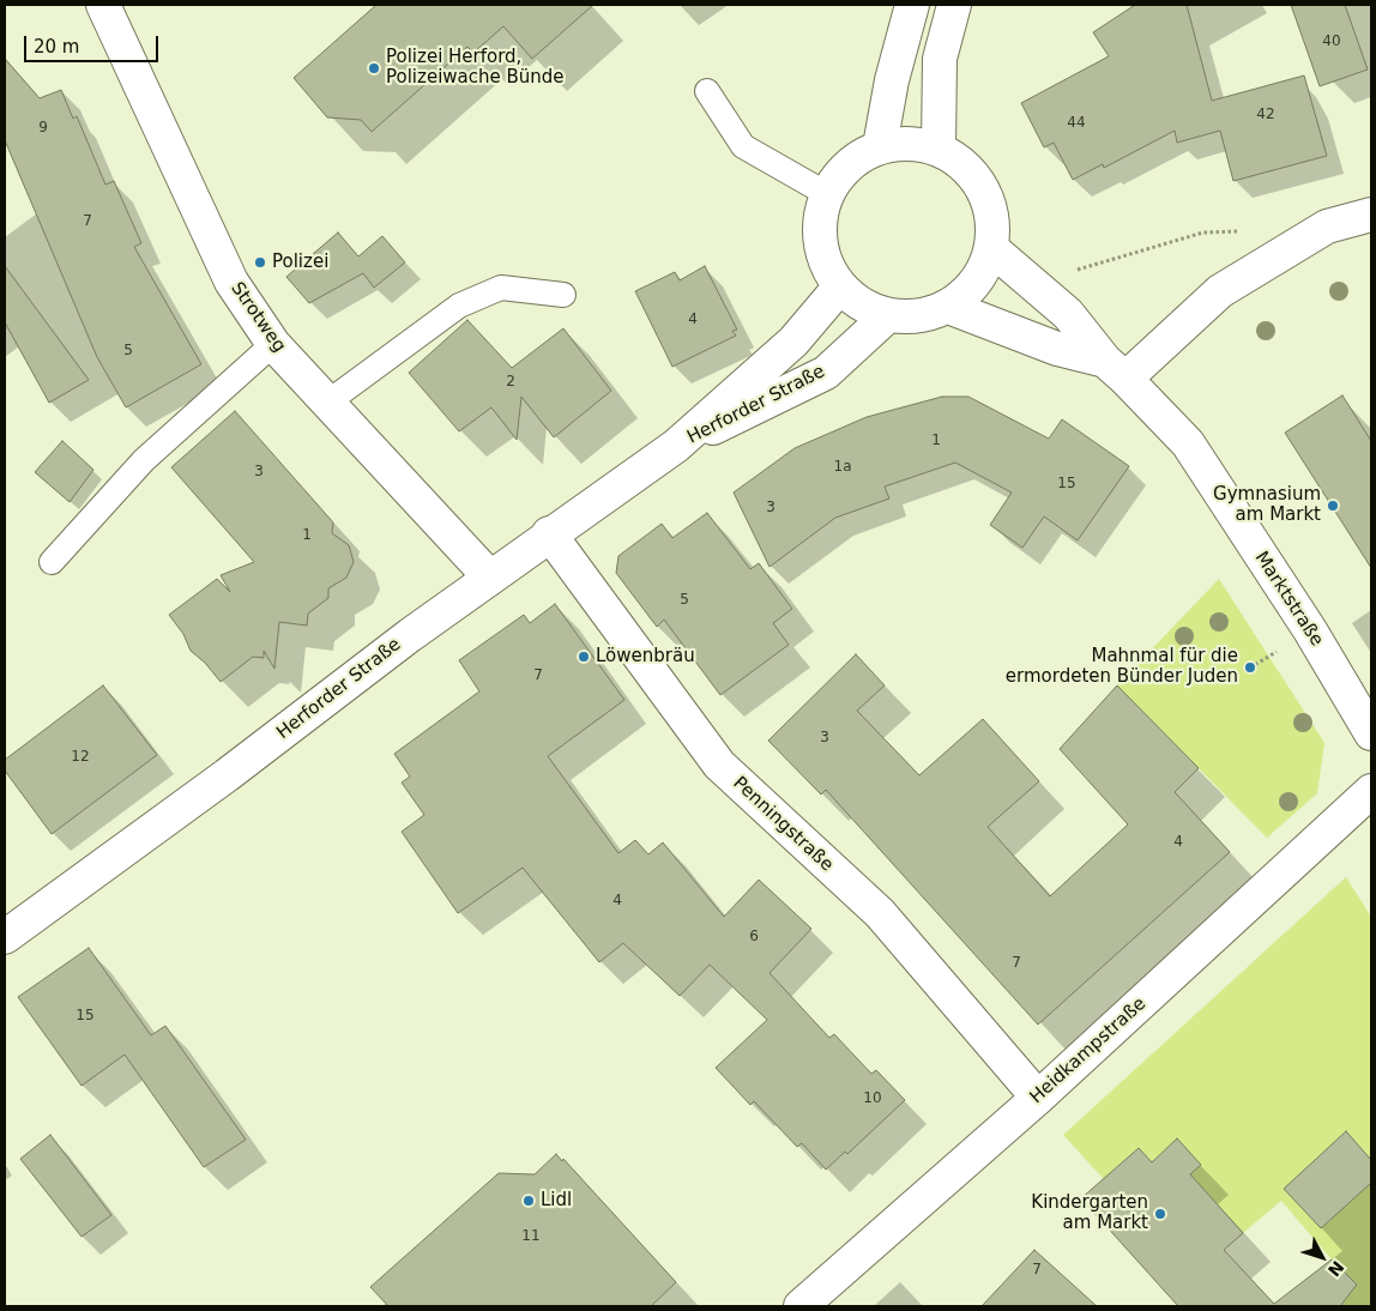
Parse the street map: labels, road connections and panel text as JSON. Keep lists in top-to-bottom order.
{
  "streets": {
    "street": [
      "Strotweg",
      "Herforder Straße",
      "Marktstraße",
      "Penningstraße",
      "Heidkampstraße"
    ]
  },
  "crossings": [
    ["Strotweg", "Herforder Straße"],
    ["Herforder Straße", "Marktstraße"],
    ["Herforder Straße", "Penningstraße"],
    ["Penningstraße", "Heidkampstraße"]
  ],
  "places": [
    "Polizei Herford, Polizeiwache Bünde",
    "Polizei",
    "Gymnasium am Markt",
    "Löwenbräu",
    "Mahnmal für die ermordeten Bünder Juden",
    "Lidl",
    "Kindergarten am Markt"
  ],
  "house_numbers": [
    "40",
    "42",
    "44",
    "9",
    "7",
    "4",
    "5",
    "2",
    "1",
    "1a",
    "3",
    "15",
    "3",
    "1",
    "5",
    "7",
    "3",
    "12",
    "4",
    "4",
    "6",
    "7",
    "15",
    "10",
    "11",
    "7"
  ],
  "scale_bar": "20 m",
  "north": "bottom right"
}
